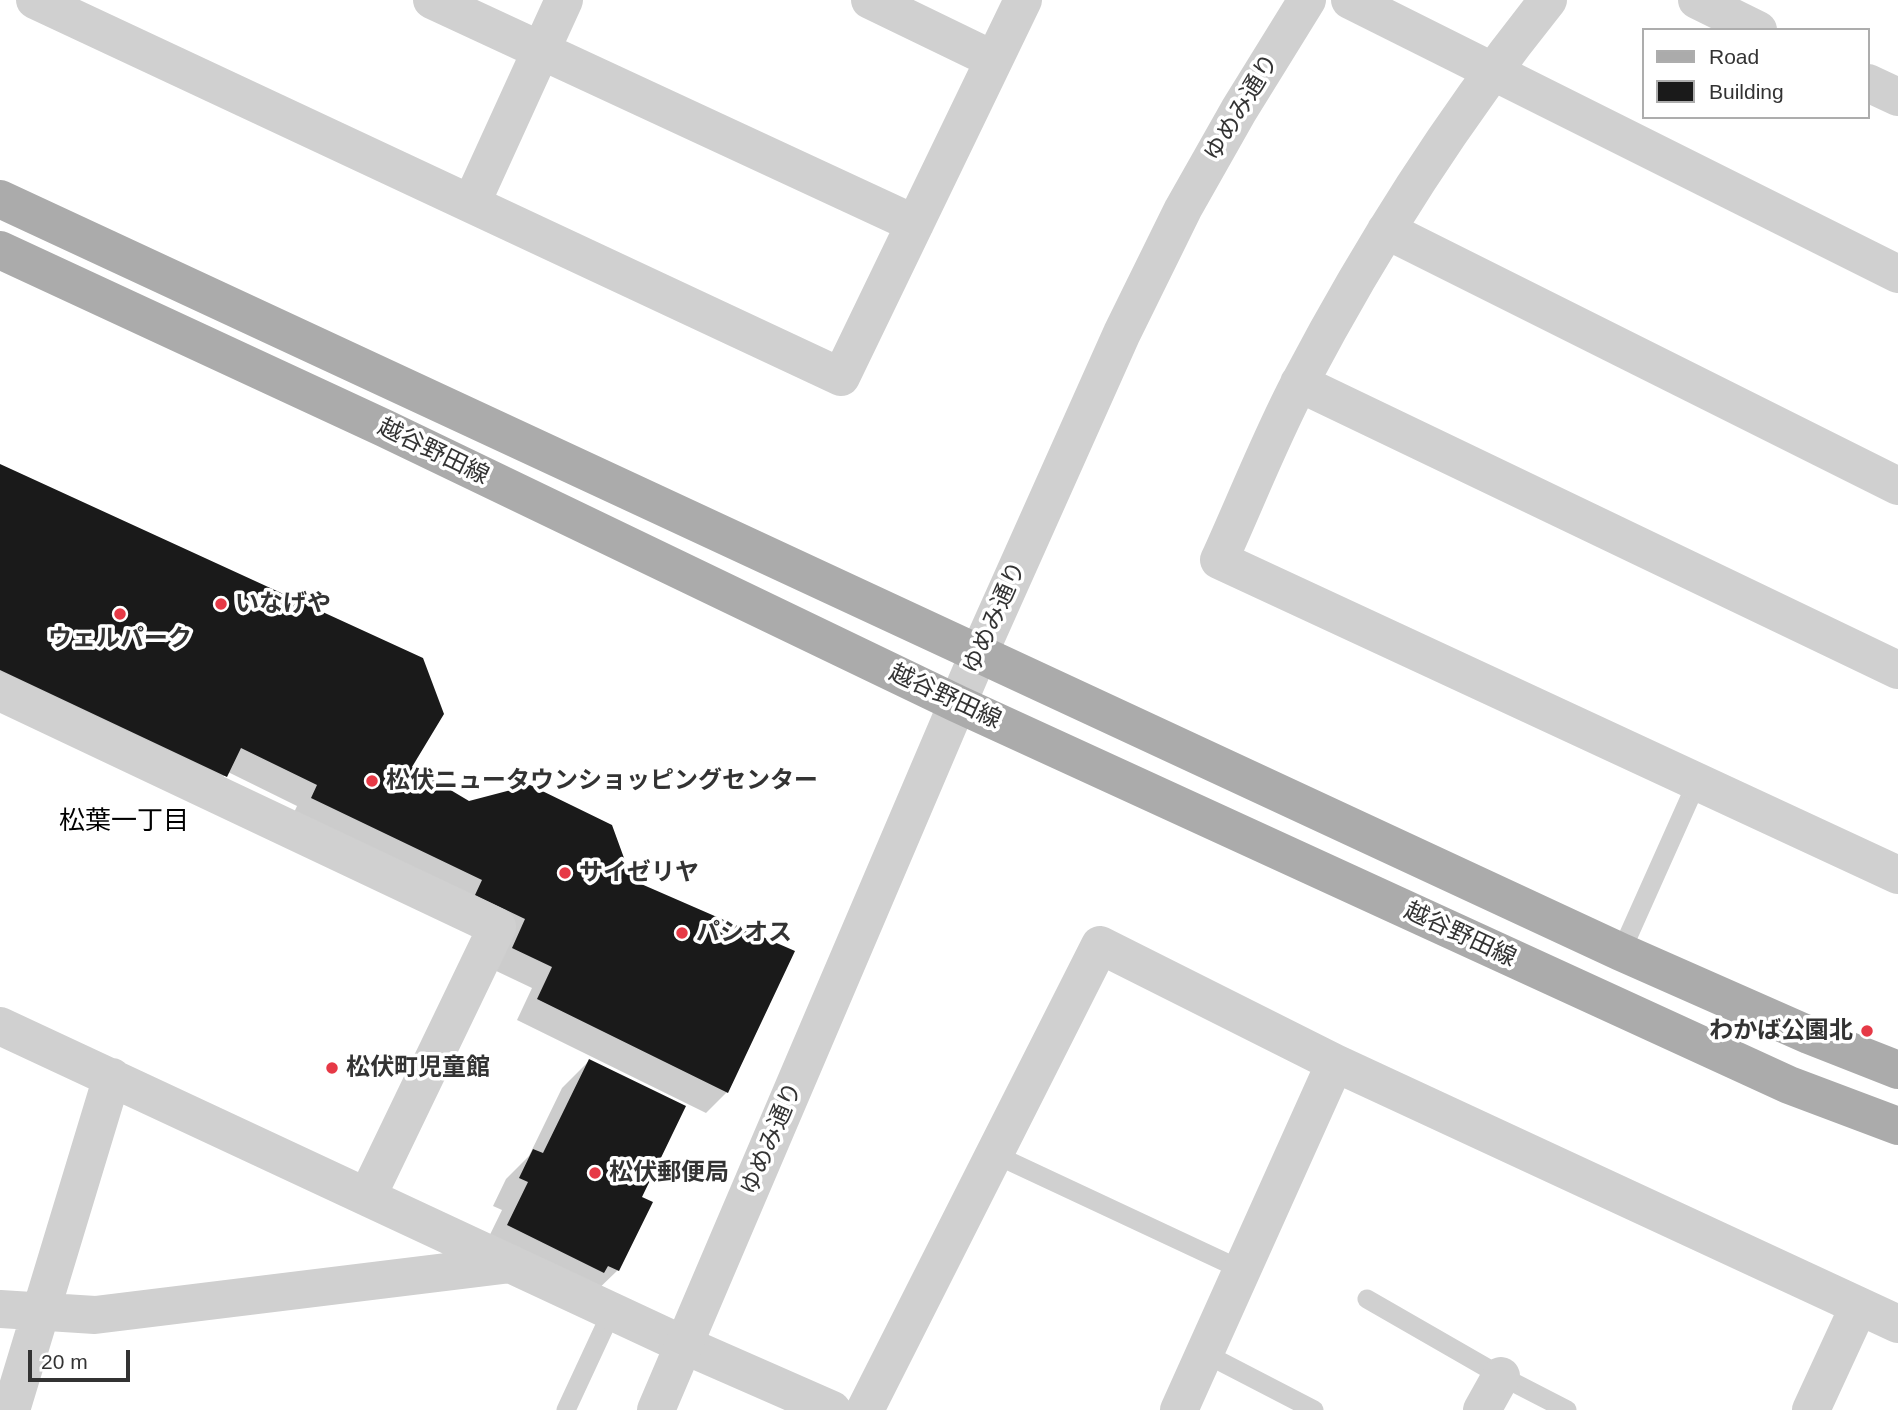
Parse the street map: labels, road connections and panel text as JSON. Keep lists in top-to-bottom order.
{
  "streets": {
    "main road": ["越谷野田線"],
    "street": ["ゆめみ通り"]
  },
  "crossings": [
    ["ゆめみ通り", "越谷野田線"]
  ],
  "districts": ["松葉一丁目"],
  "places": [
    "いなげや",
    "ウェルパーク",
    "松伏ニュータウンショッピングセンター",
    "サイゼリヤ",
    "パシオス",
    "わかば公園北",
    "松伏町児童館",
    "松伏郵便局"
  ],
  "legend": ["Road", "Building"],
  "scale_bar": "20 m"
}
